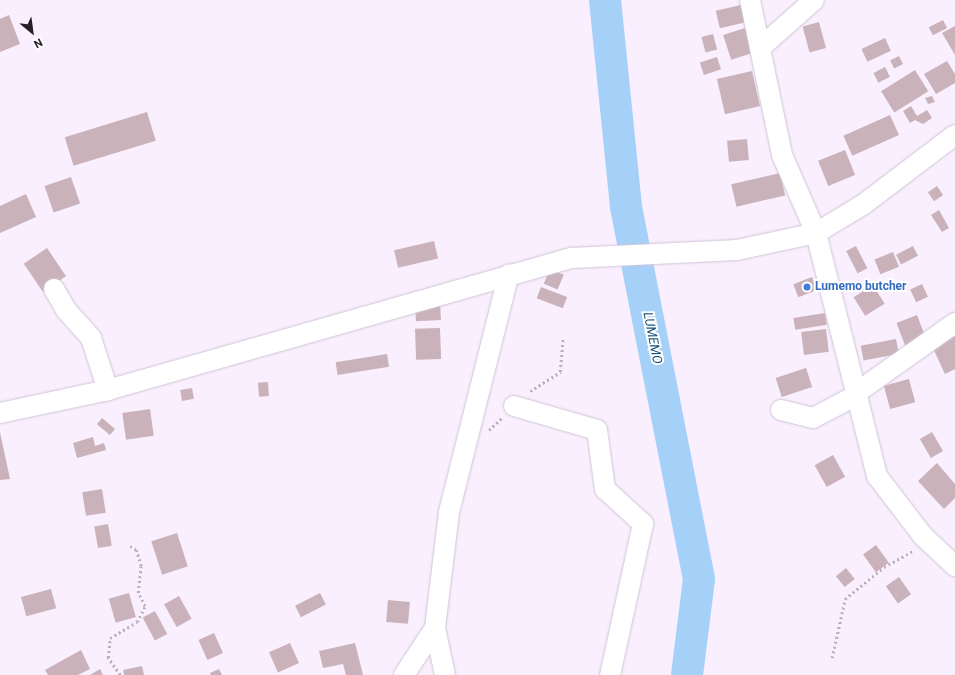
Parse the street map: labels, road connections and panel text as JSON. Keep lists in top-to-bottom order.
{
  "water": ["LUMEMO"],
  "places": ["Lumemo butcher"],
  "north": "bottom right"
}
